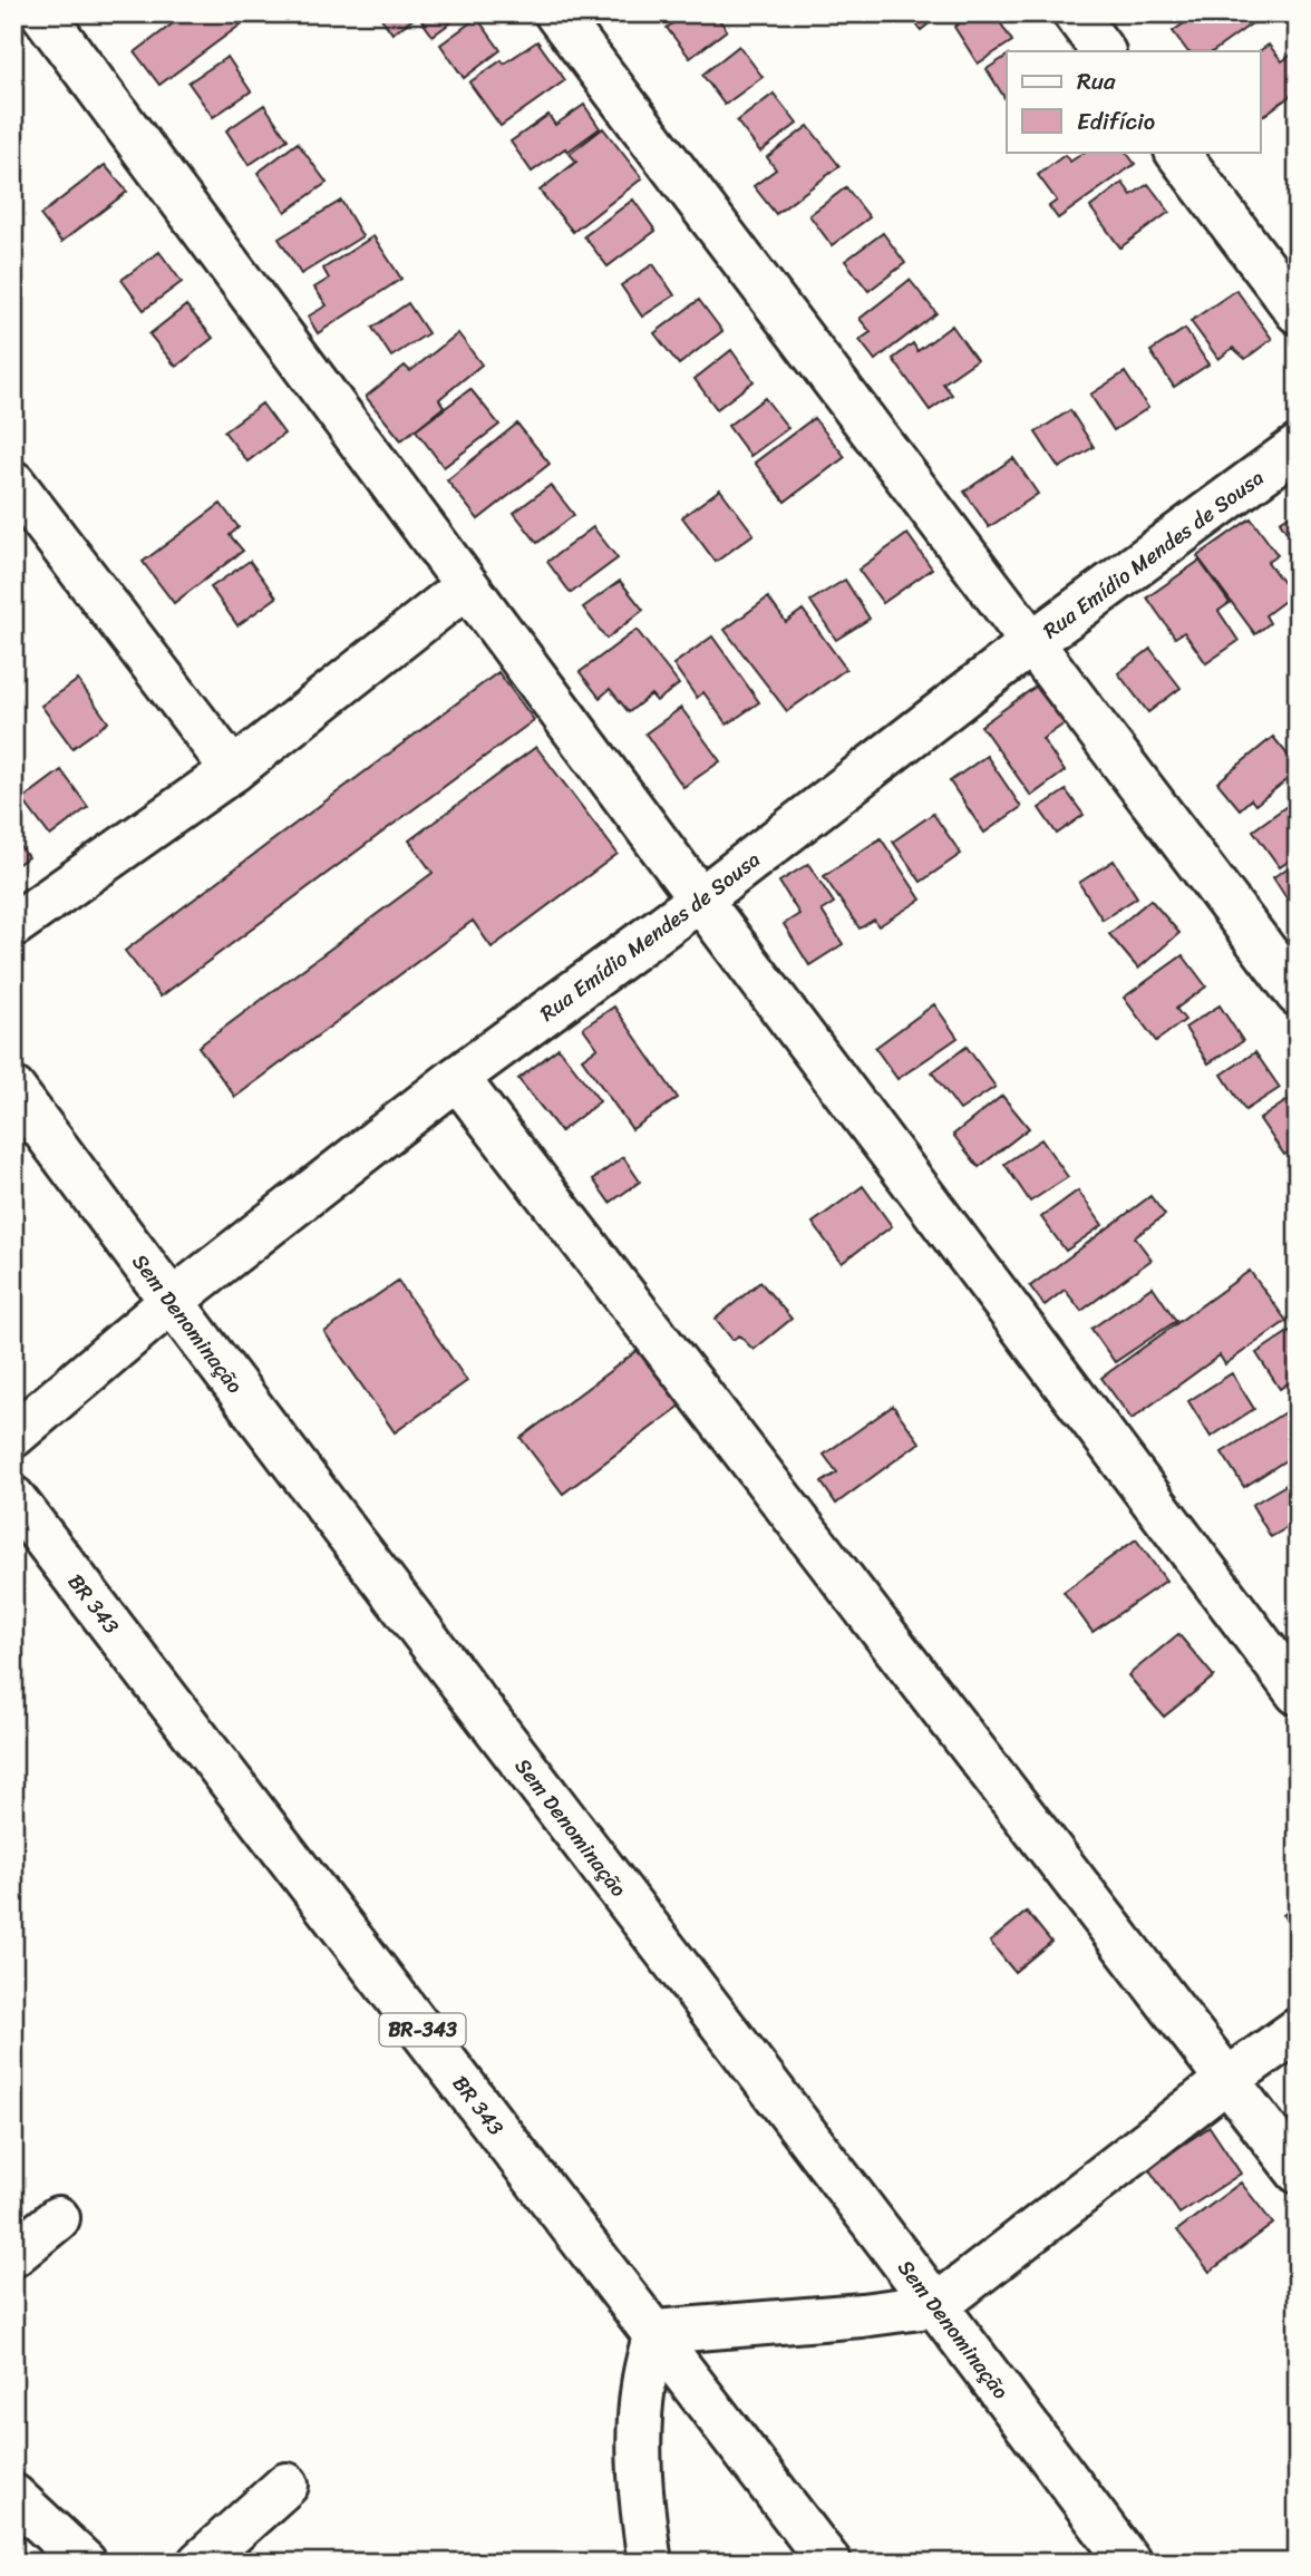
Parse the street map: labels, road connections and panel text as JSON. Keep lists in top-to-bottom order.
{
  "streets": {
    "street": [
      "Rua Emídio Mendes de Sousa",
      "Sem Denominação",
      "BR 343",
      "BR-343"
    ]
  },
  "crossings": [
    ["Rua Emídio Mendes de Sousa", "Sem Denominação"]
  ],
  "legend": ["Rua", "Edifício"]
}
